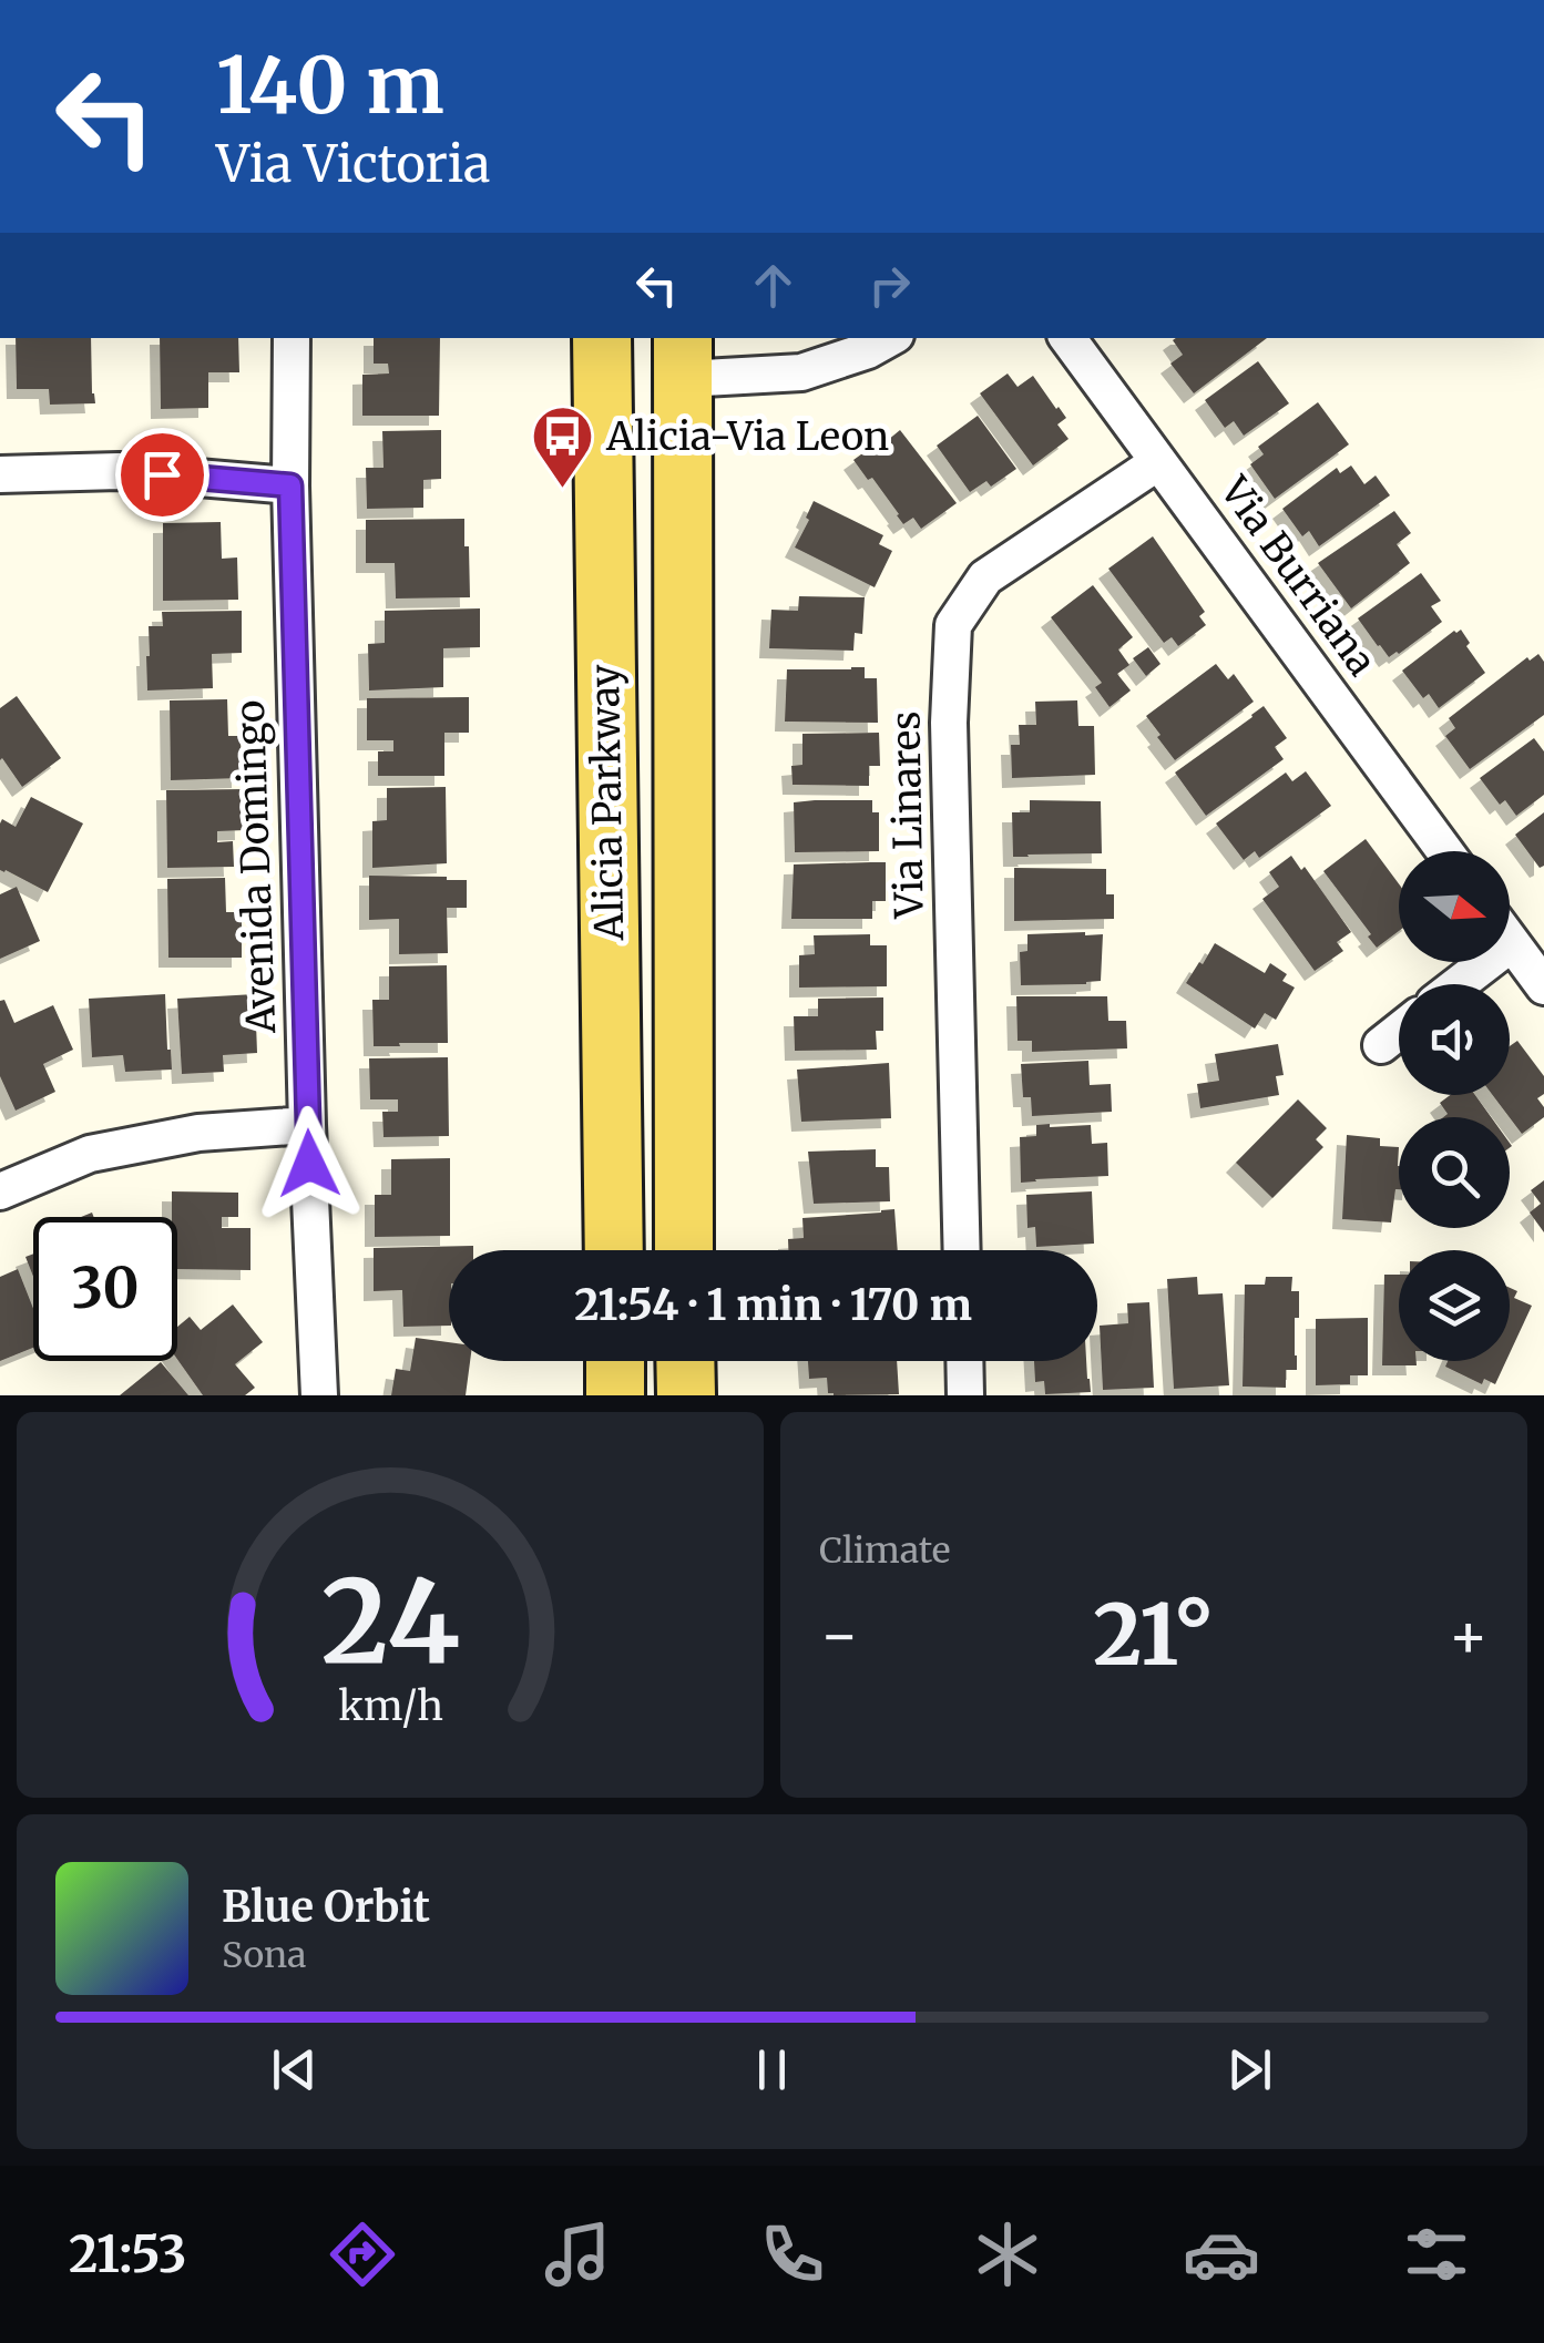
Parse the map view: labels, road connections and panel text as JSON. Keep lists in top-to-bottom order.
{
  "streets": {
    "main road": ["Alicia Parkway"],
    "street": ["Via Burriana", "Via Linares", "Avenida Domingo"]
  },
  "crossings": [
    ["Via Burriana", "Via Linares"]
  ],
  "places": {
    "bus stop": ["Alicia-Via Leon"]
  },
  "north": "right",
  "page": {
    "turn": ["140 m", "Via Victoria"],
    "limit": "30",
    "trip": "21:54 · 1 min · 170 m",
    "tile": "Climate",
    "heat": ["−", "21°", "+"],
    "song": ["Blue Orbit", "Sona"],
    "tabs": "21:53",
    "gauge": ["24", "km/h"]
  }
}
